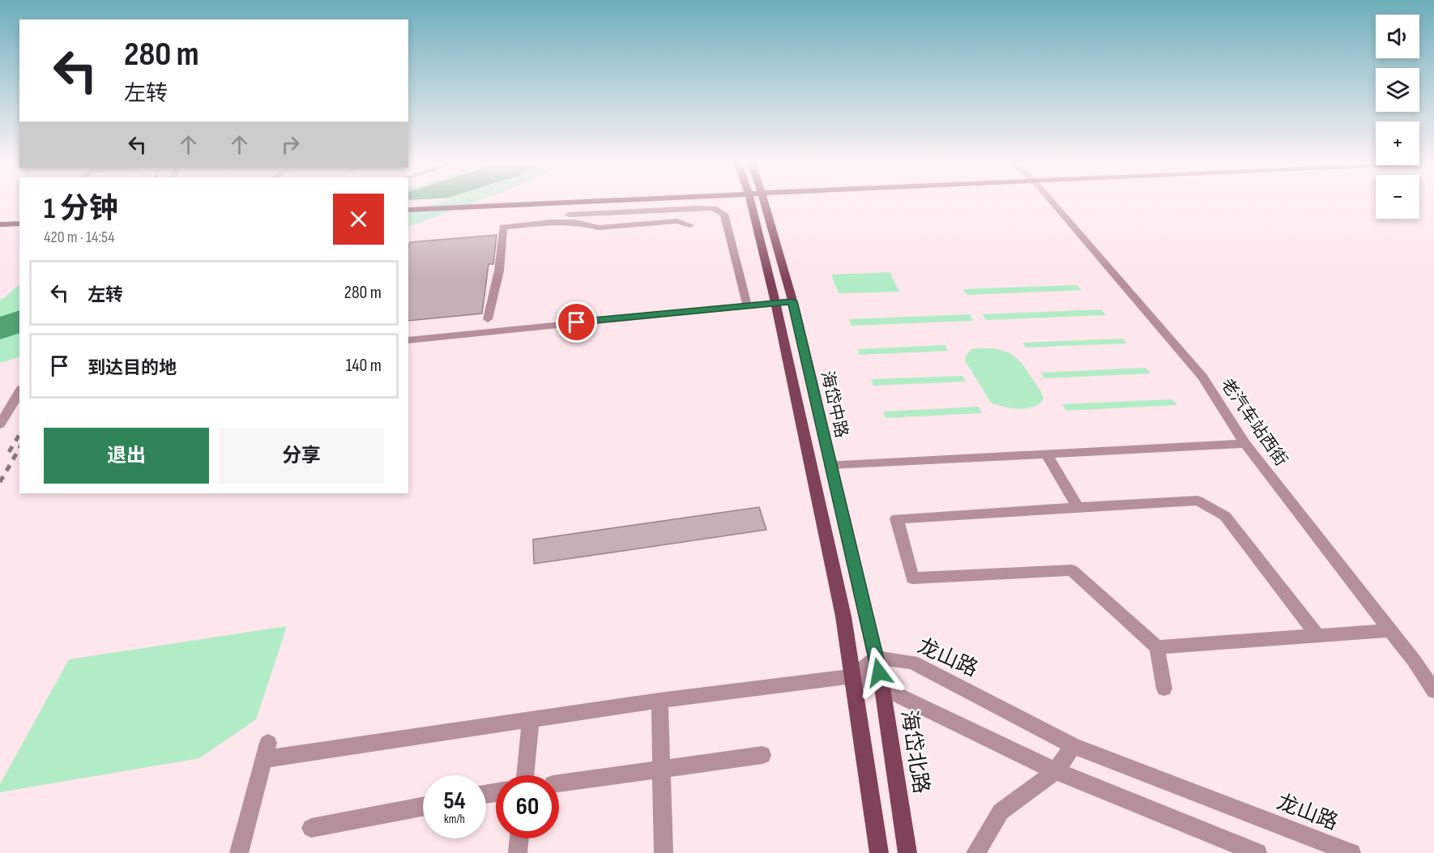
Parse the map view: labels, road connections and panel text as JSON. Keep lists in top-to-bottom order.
{
  "streets": {
    "main road": ["海岱中路", "海岱北路"],
    "street": ["老汽车站西街", "龙山路"]
  },
  "crossings": [
    ["海岱中路", "龙山路"],
    ["海岱中路", "海岱北路"],
    ["龙山路", "海岱北路"]
  ],
  "page": {
    "map_buttons": ["+", "−"],
    "turn": ["280 m", "左转"],
    "heading": ["1 分钟", "420 m · 14:54"],
    "list": [
      {
        "name": "左转",
        "value": "280 m"
      },
      {
        "name": "到达目的地",
        "value": "140 m"
      }
    ],
    "buttons": ["退出", "分享"],
    "speed": "54 km/h",
    "limit": "60"
  }
}
